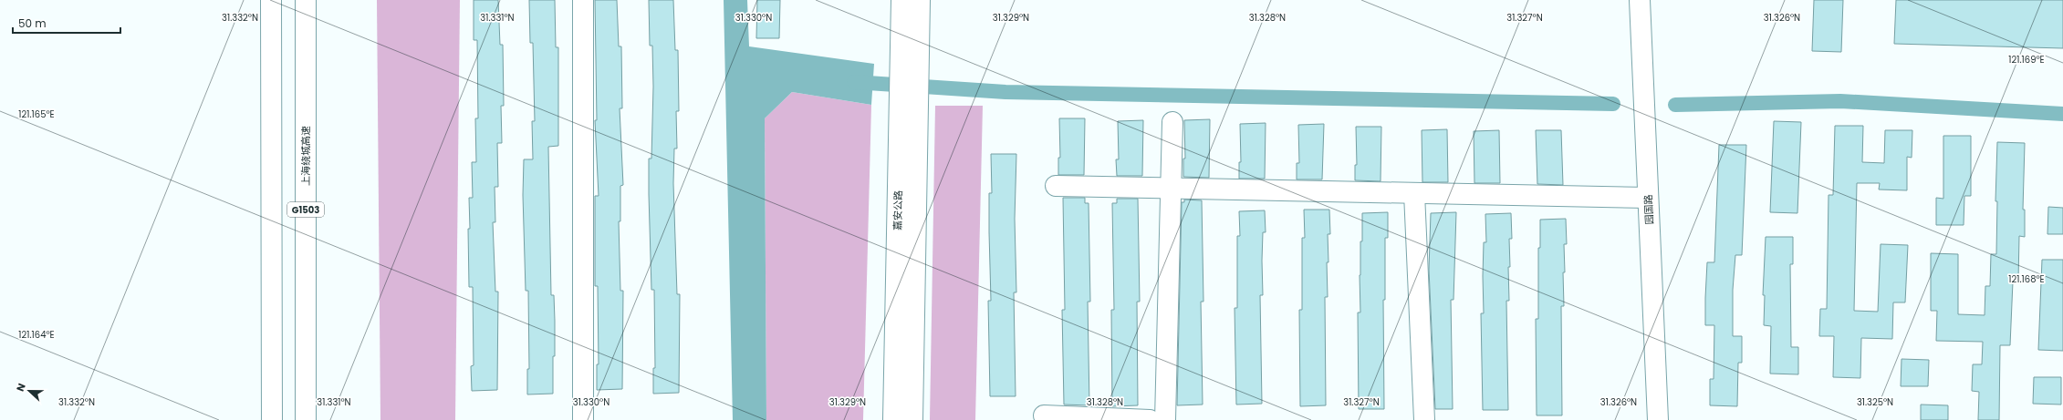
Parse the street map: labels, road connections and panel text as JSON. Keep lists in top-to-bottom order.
{
  "streets": {
    "main road": [
      "上海绕城高速",
      "G1503",
      "园国路",
      "嘉安公路"
    ]
  },
  "scale_bar": "50 m",
  "north": "left",
  "coordinates": [
    "31.328°N",
    "31.327°N",
    "31.326°N",
    "31.332°N",
    "31.331°N",
    "31.330°N",
    "31.329°N",
    "121.169°E",
    "121.165°E",
    "121.168°E",
    "121.164°E",
    "31.325°N"
  ]
}
